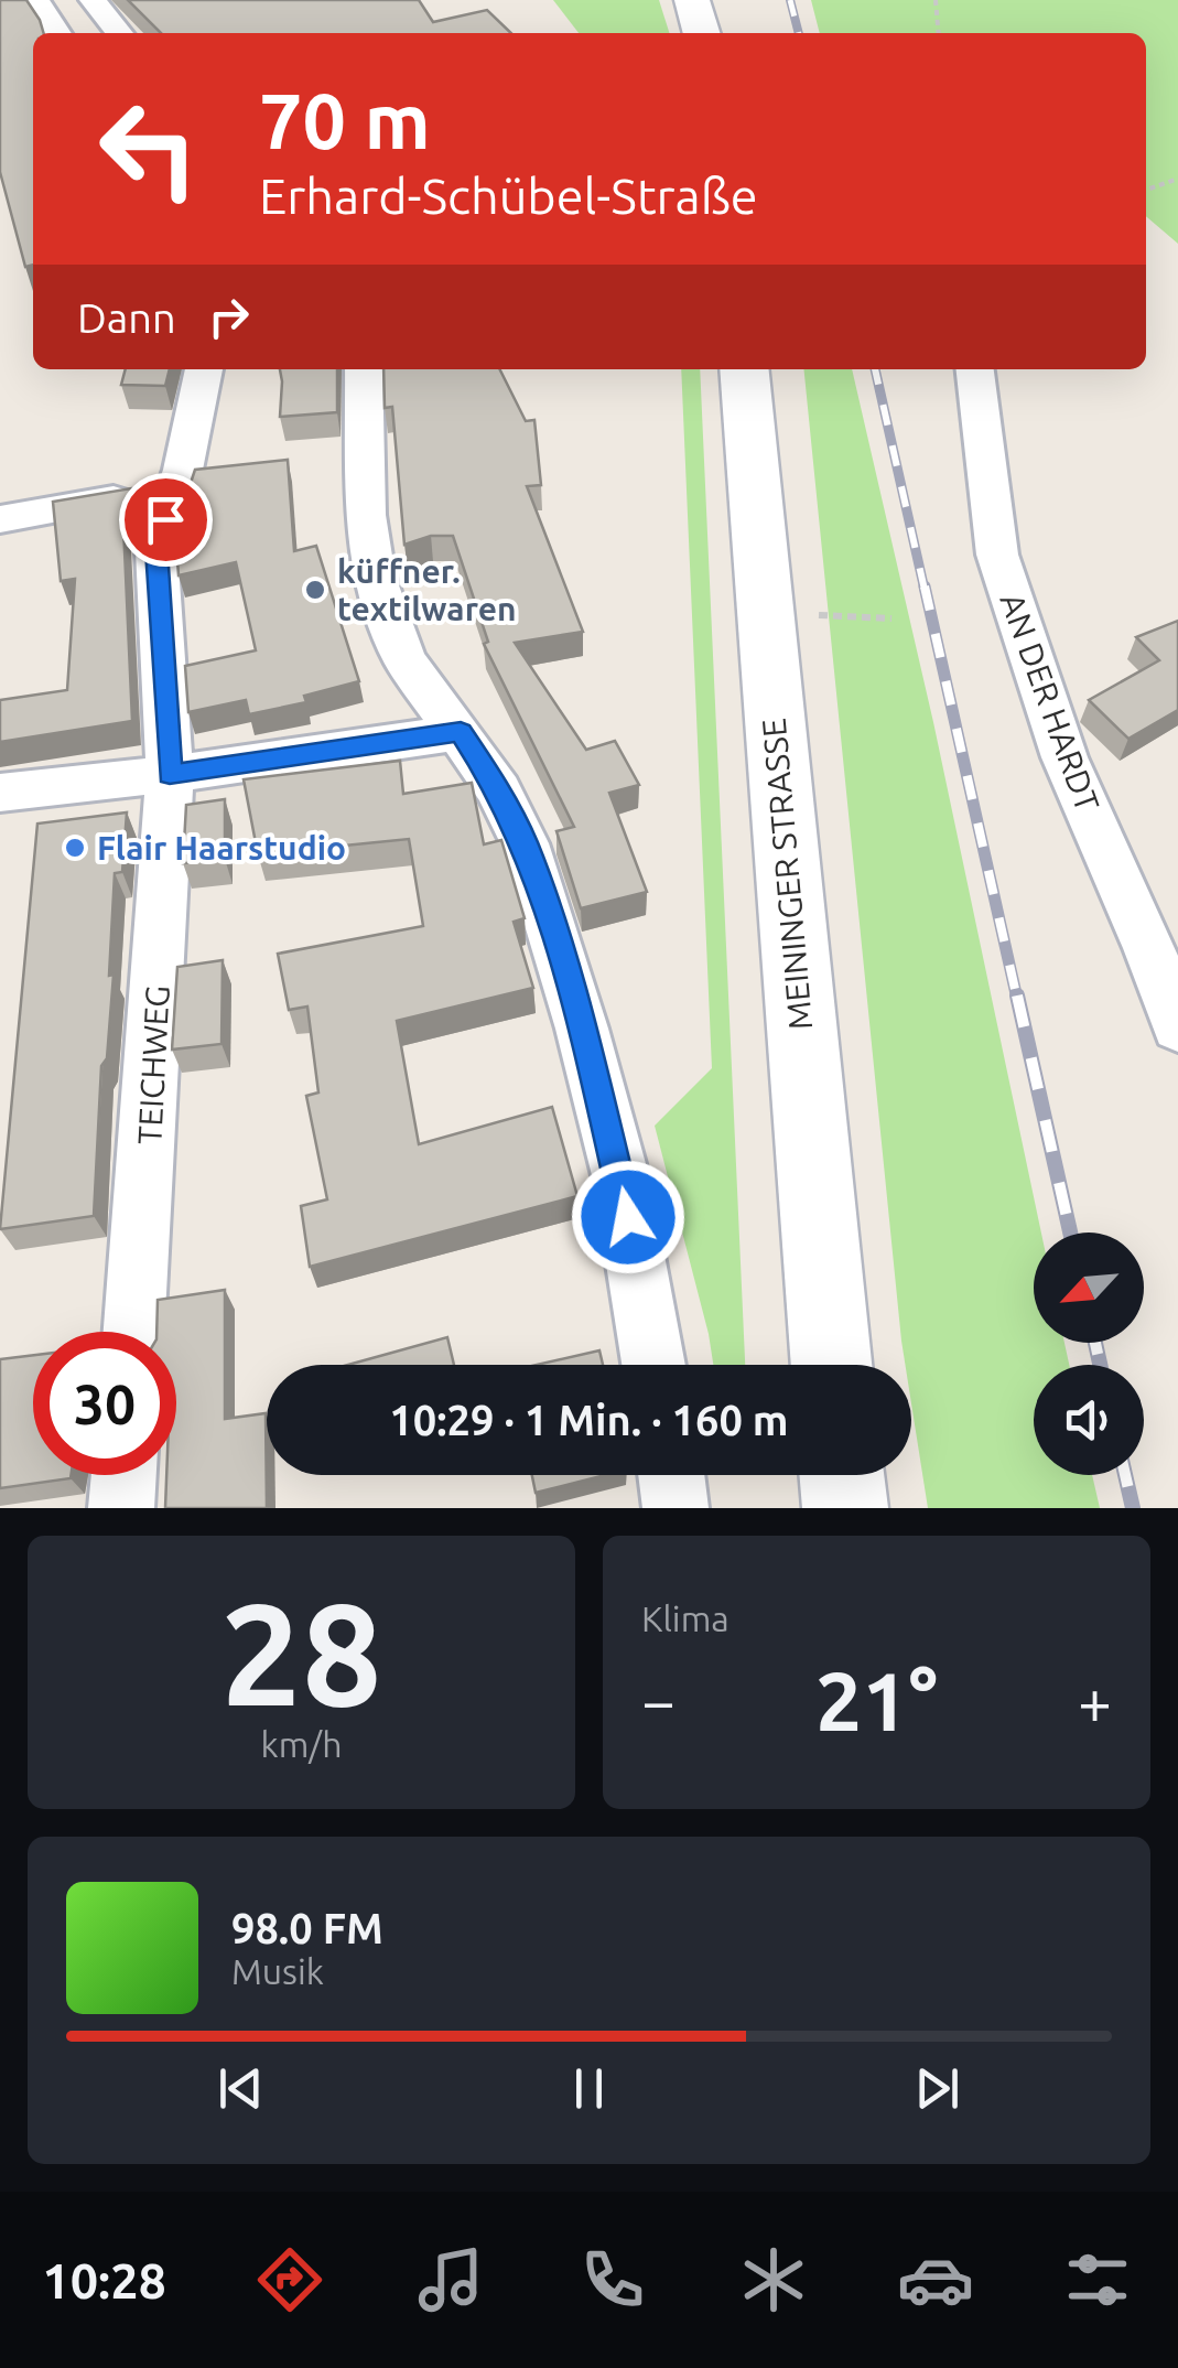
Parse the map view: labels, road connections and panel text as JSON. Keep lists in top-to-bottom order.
{
  "streets": {
    "main road": ["MEININGER STRASSE"],
    "street": ["AN DER HARDT", "TEICHWEG"]
  },
  "places": ["küffner. textilwaren", "Flair Haarstudio"],
  "north": "bottom left",
  "page": {
    "turn": ["70 m", "Erhard-Schübel-Straße"],
    "then": "Dann",
    "limit": "30",
    "trip": "10:29 · 1 Min. · 160 m",
    "tile": [
      ["28", "km/h"],
      "Klima"
    ],
    "heat": ["−", "21°", "+"],
    "song": ["98.0 FM", "Musik"],
    "tabs": "10:28"
  }
}
